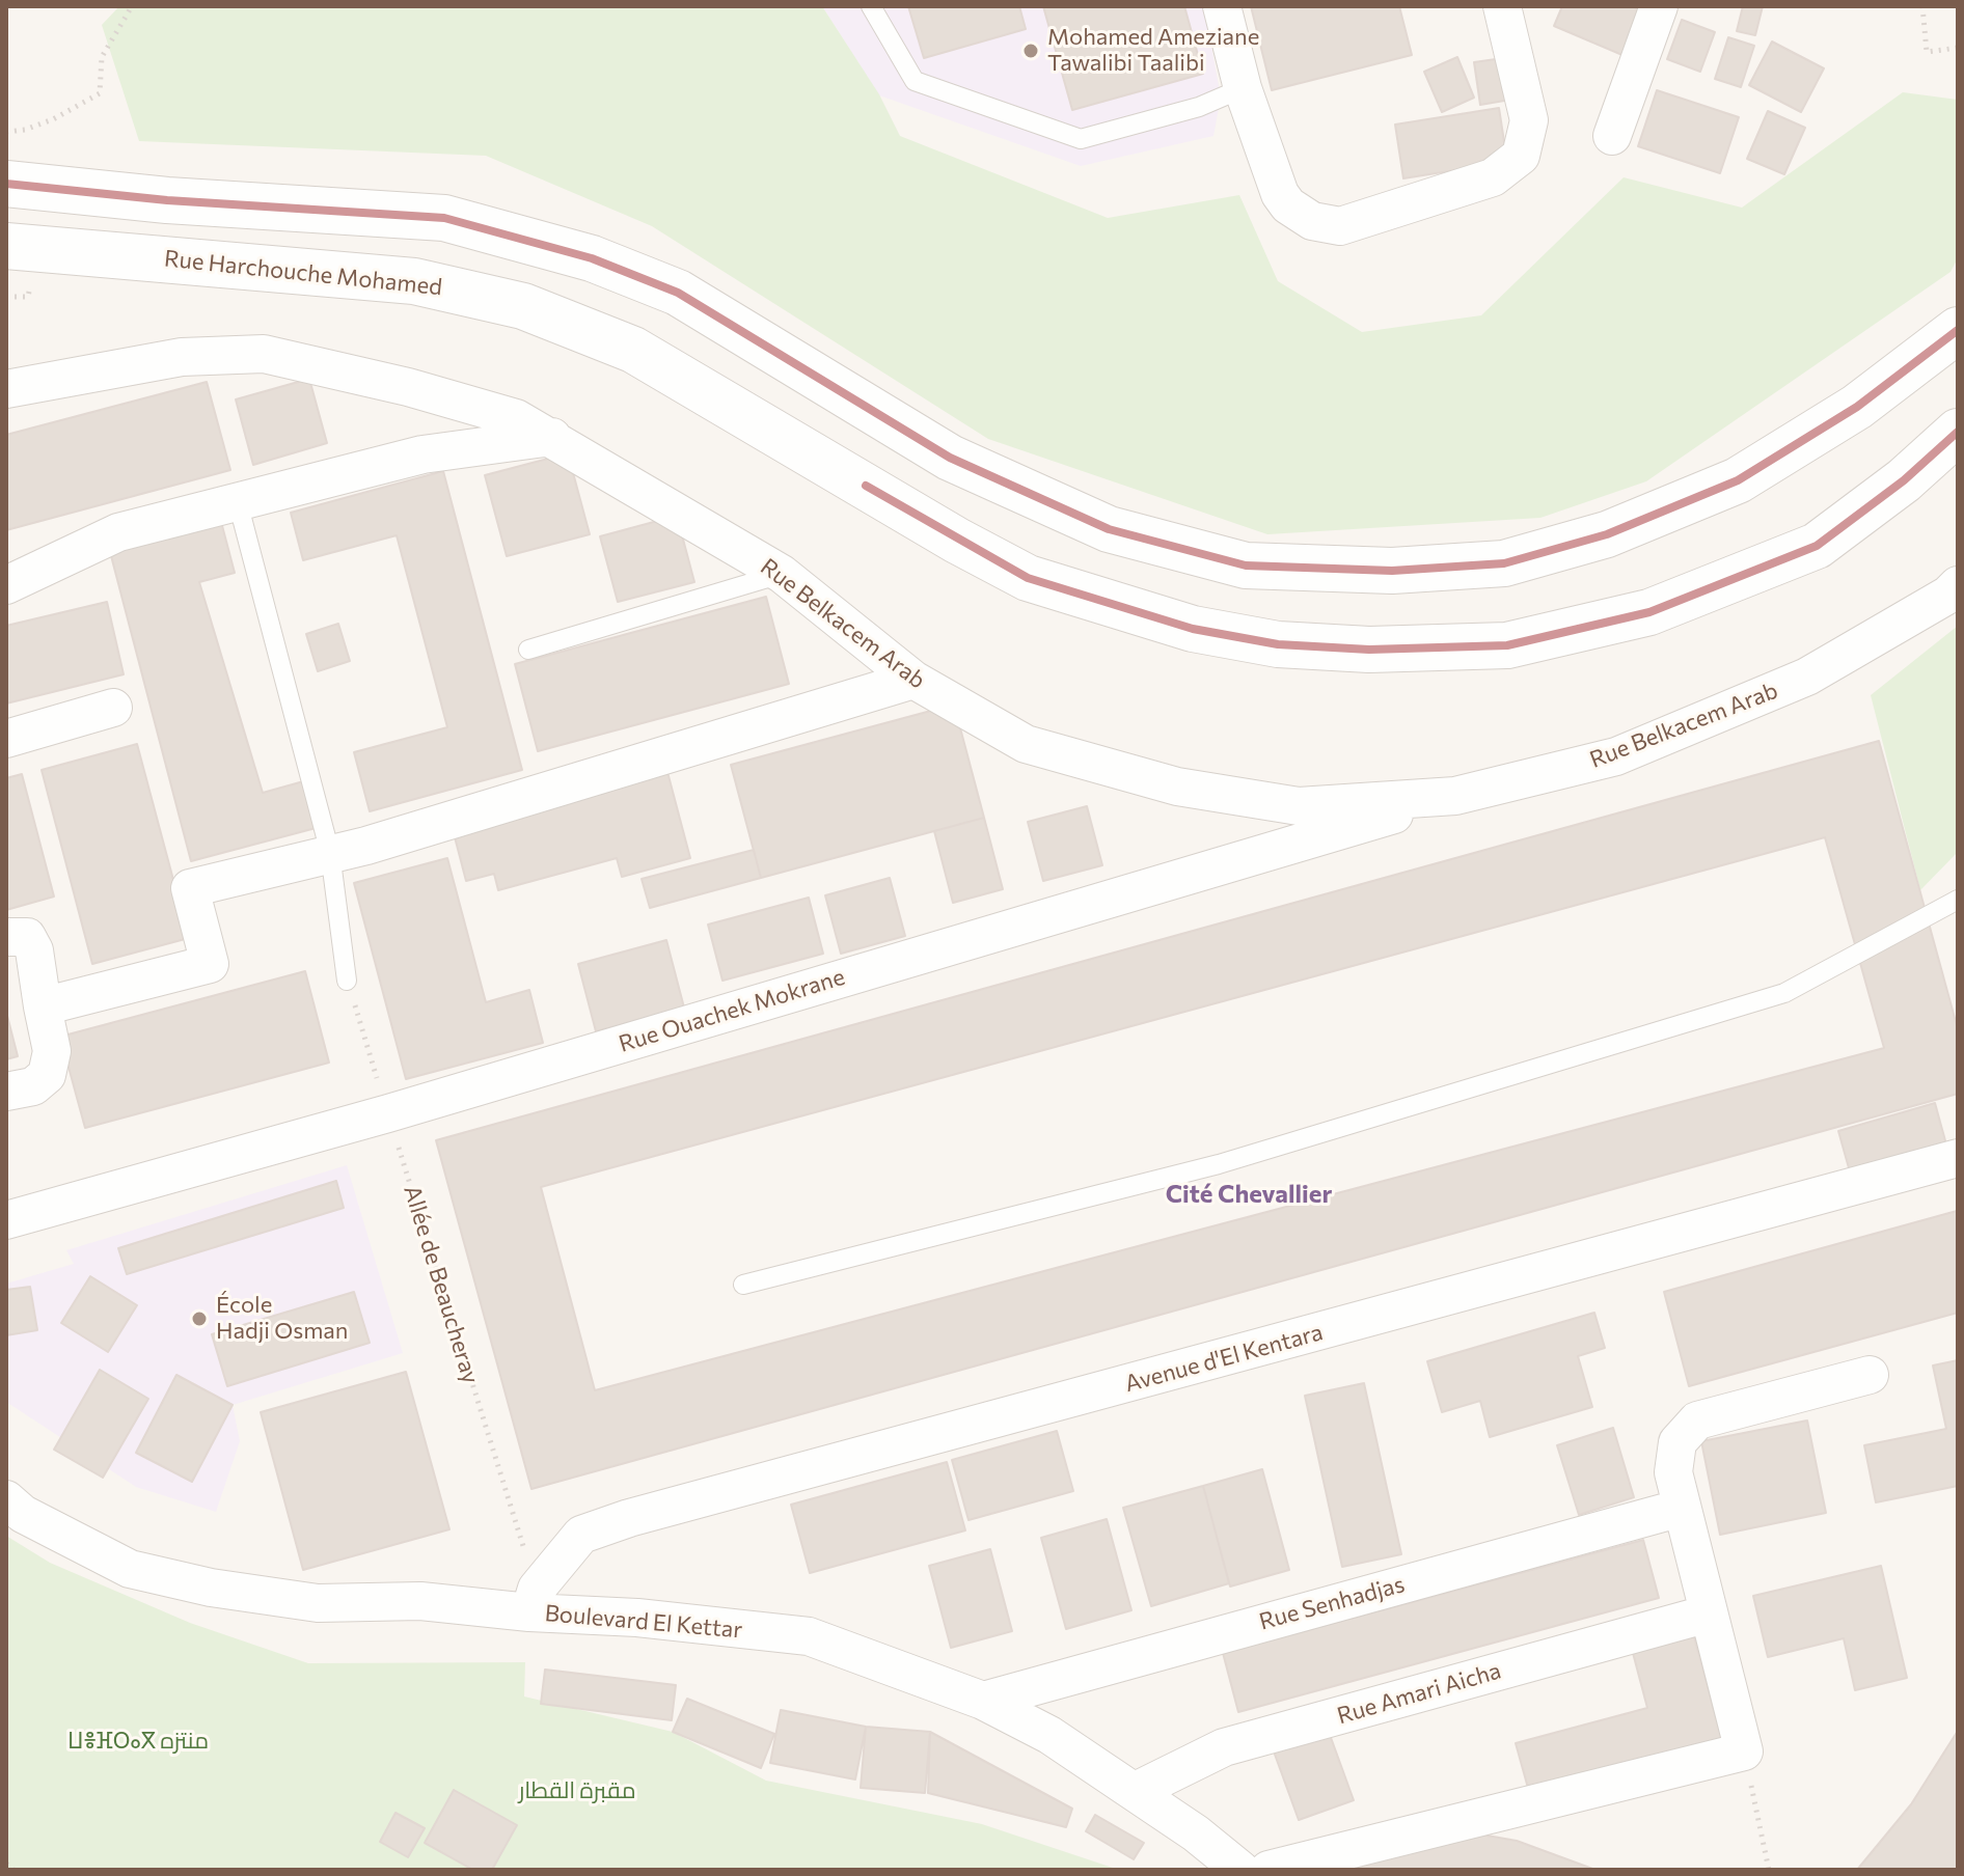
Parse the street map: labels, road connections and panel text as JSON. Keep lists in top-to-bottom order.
{
  "streets": {
    "street": [
      "Rue Harchouche Mohamed",
      "Rue Belkacem Arab",
      "Rue Ouachek Mokrane",
      "Avenue d'El Kentara",
      "Rue Senhadjas",
      "Boulevard El Kettar",
      "Rue Amari Aicha"
    ],
    "path": ["Allée de Beaucheray"]
  },
  "crossings": [
    ["Rue Belkacem Arab", "Rue Ouachek Mokrane"],
    ["Rue Ouachek Mokrane", "Allée de Beaucheray"],
    ["Allée de Beaucheray", "Avenue d'El Kentara"],
    ["Allée de Beaucheray", "Boulevard El Kettar"],
    ["Avenue d'El Kentara", "Boulevard El Kettar"],
    ["Rue Senhadjas", "Boulevard El Kettar"],
    ["Boulevard El Kettar", "Rue Amari Aicha"]
  ],
  "districts": ["Cité Chevallier"],
  "parks": ["ⵡⴻⴼⵔⴰⴳ منتزه", "مقبرة القطار"],
  "places": ["Mohamed Ameziane Tawalibi Taalibi", "École Hadji Osman"]
}
